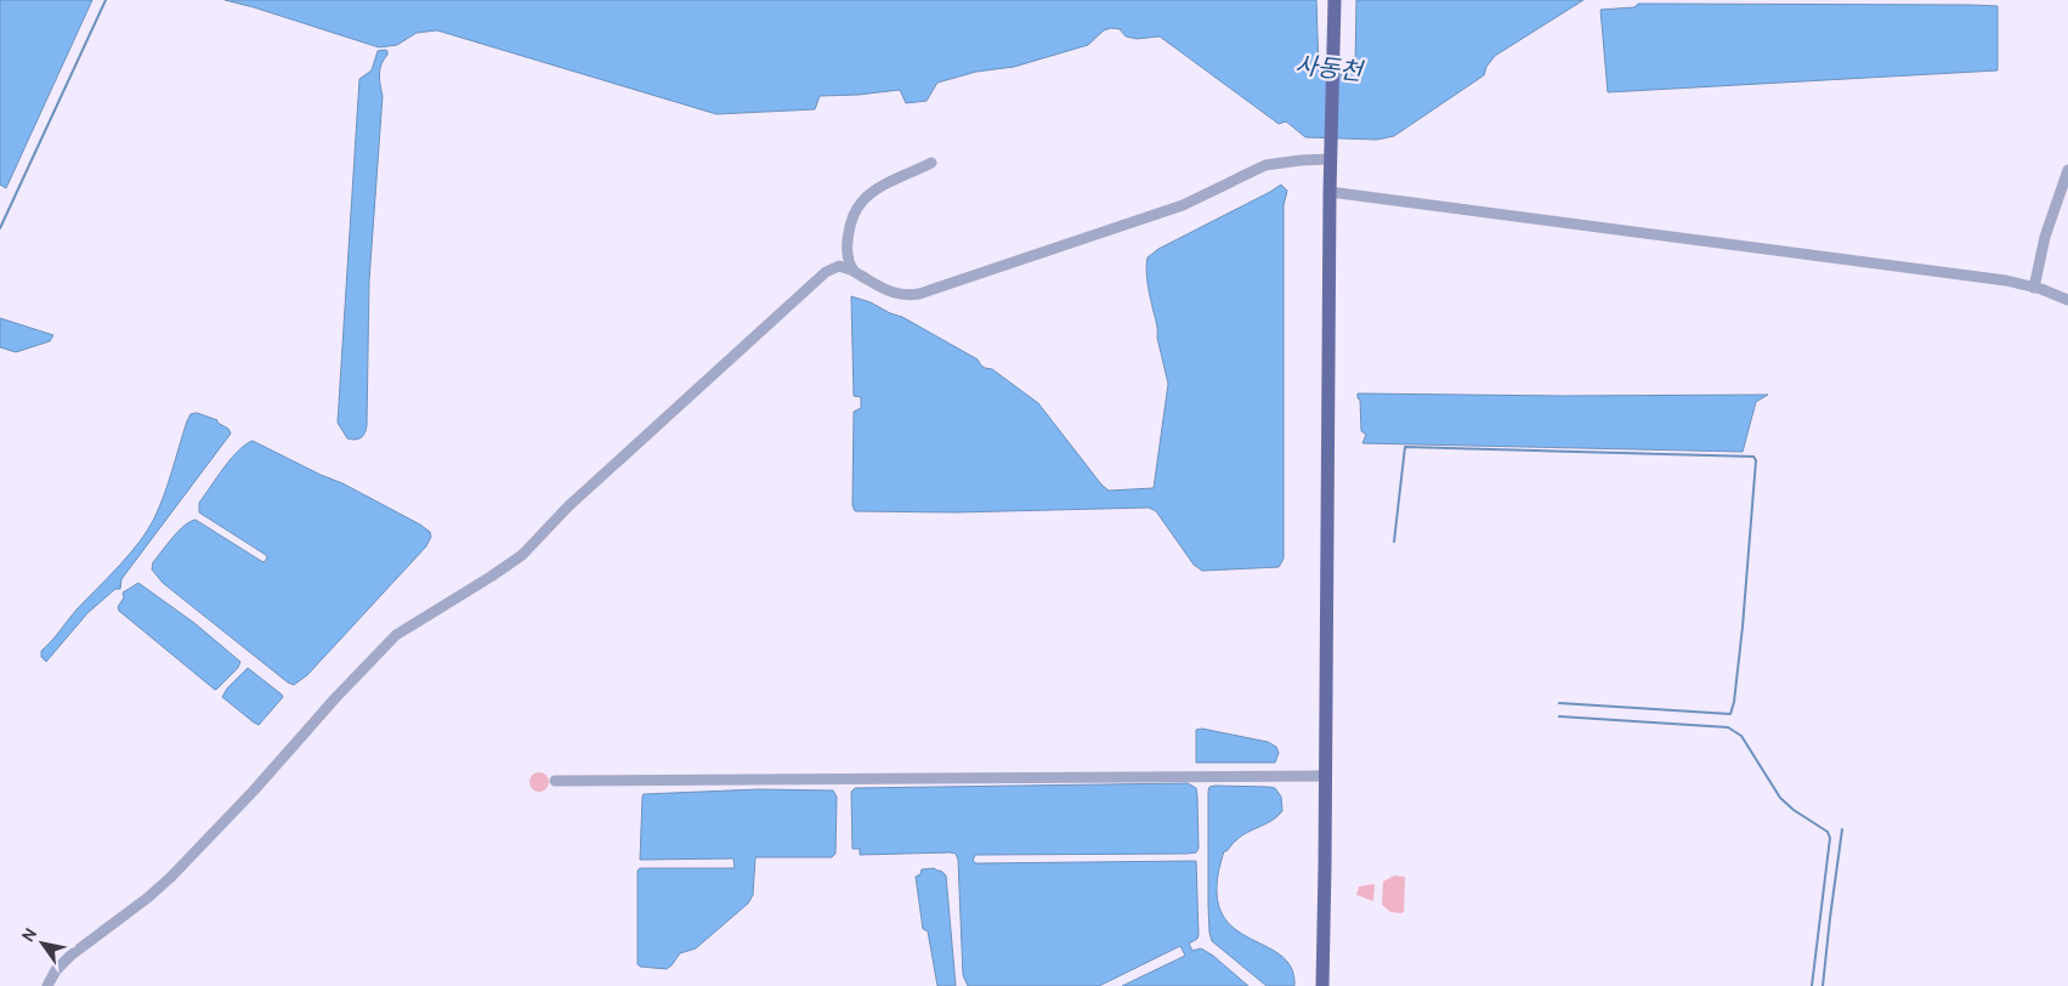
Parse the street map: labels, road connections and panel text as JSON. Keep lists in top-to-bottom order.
{
  "water": ["사동천"],
  "north": "top left"
}
